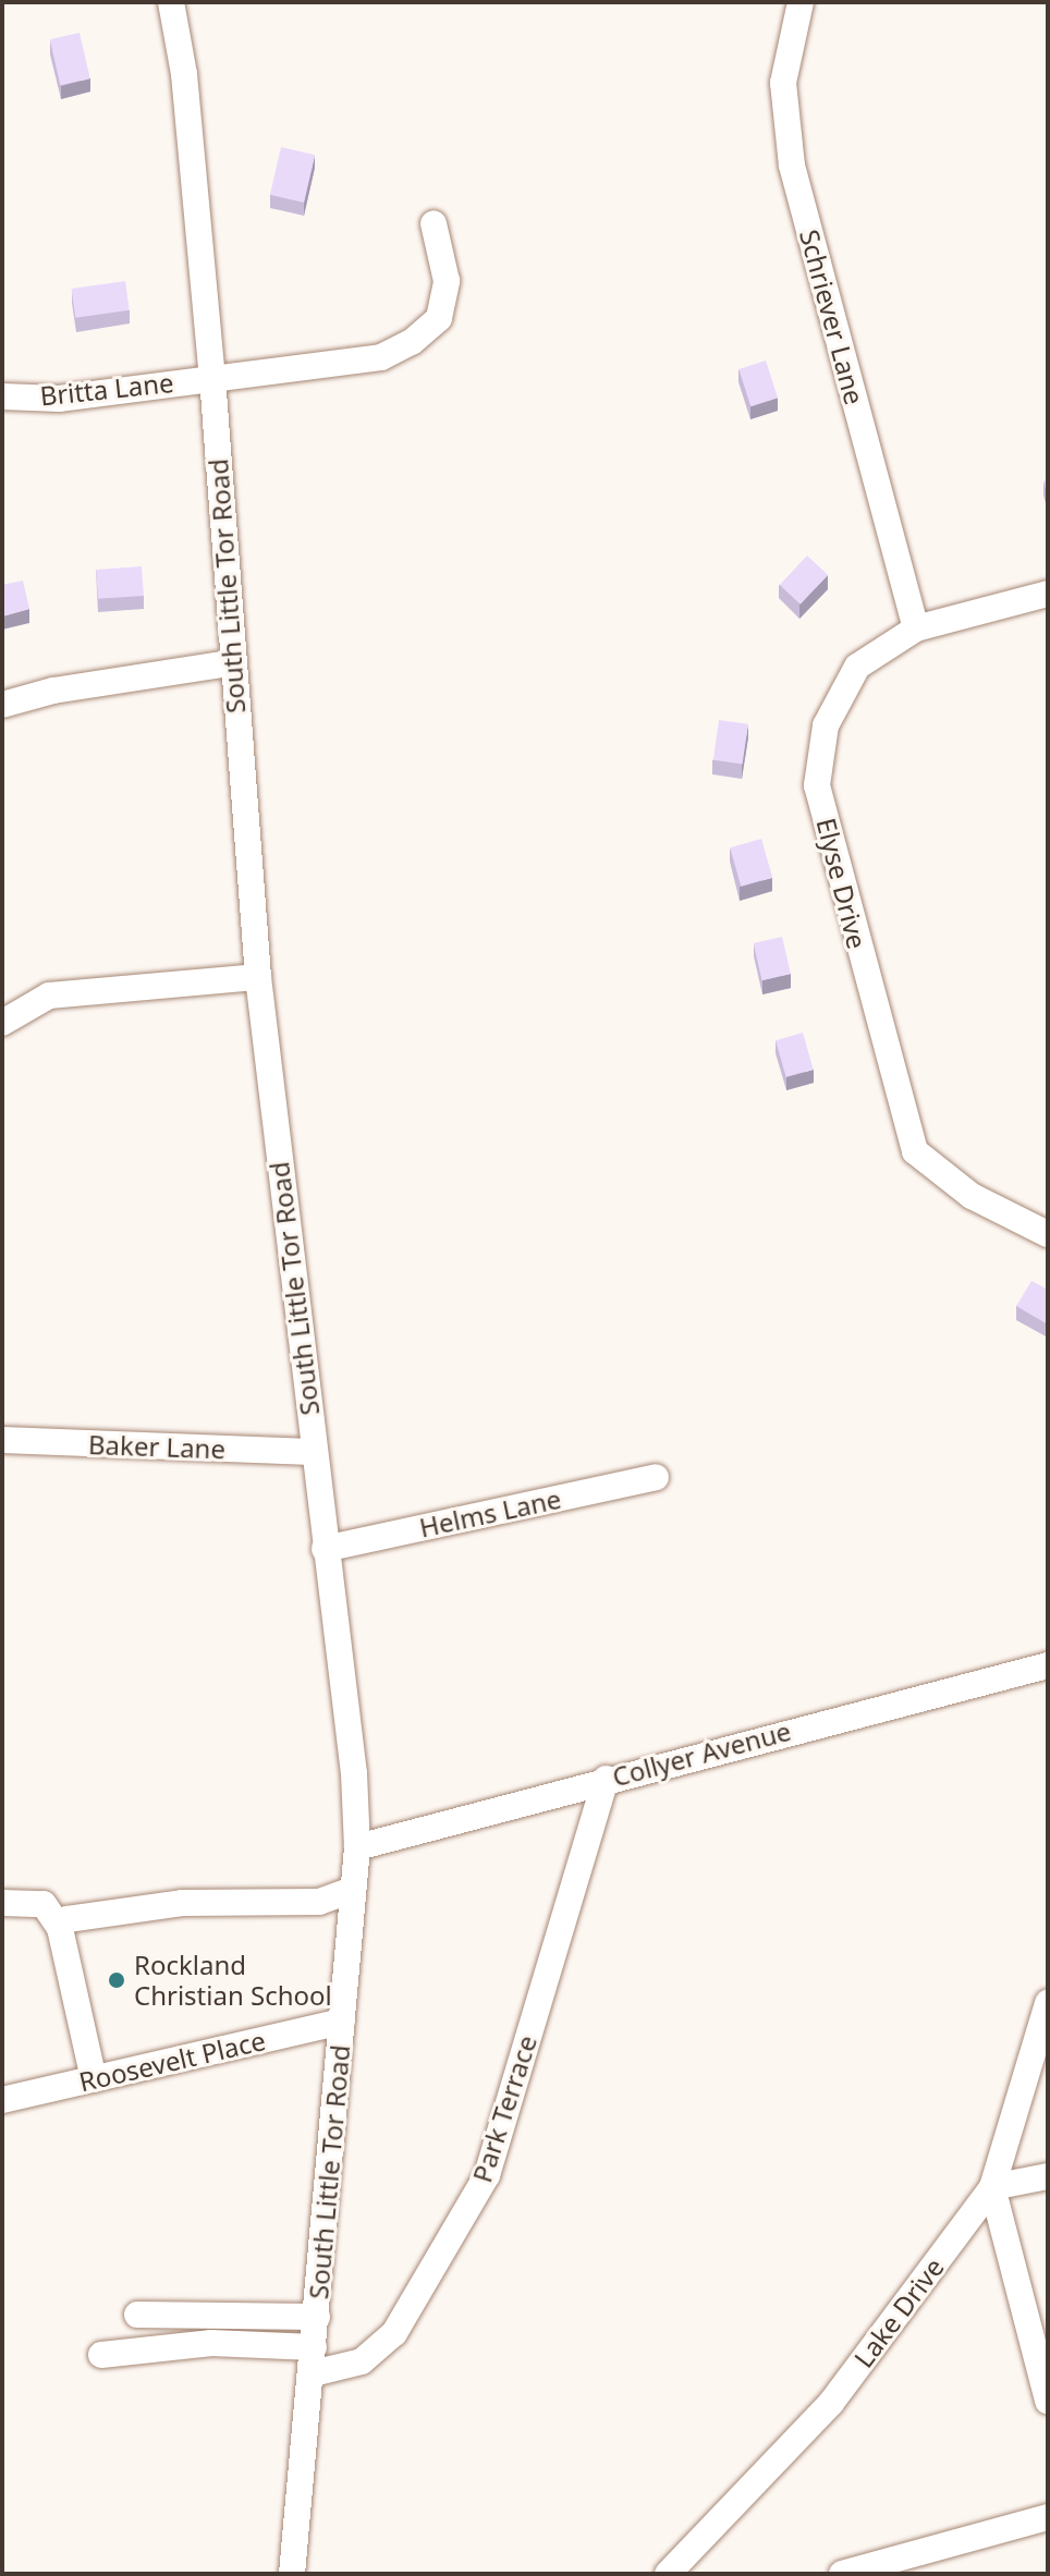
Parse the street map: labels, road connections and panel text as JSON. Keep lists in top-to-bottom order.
{
  "streets": {
    "street": [
      "Schriever Lane",
      "Britta Lane",
      "South Little Tor Road",
      "Elyse Drive",
      "Baker Lane",
      "Helms Lane",
      "Collyer Avenue",
      "Roosevelt Place",
      "Park Terrace",
      "Lake Drive"
    ]
  },
  "crossings": [
    ["Schriever Lane", "Elyse Drive"],
    ["Britta Lane", "South Little Tor Road"],
    ["South Little Tor Road", "Baker Lane"],
    ["South Little Tor Road", "Helms Lane"],
    ["South Little Tor Road", "Collyer Avenue"],
    ["South Little Tor Road", "Roosevelt Place"],
    ["South Little Tor Road", "Park Terrace"],
    ["Collyer Avenue", "Park Terrace"]
  ],
  "places": ["Rockland Christian School"]
}
